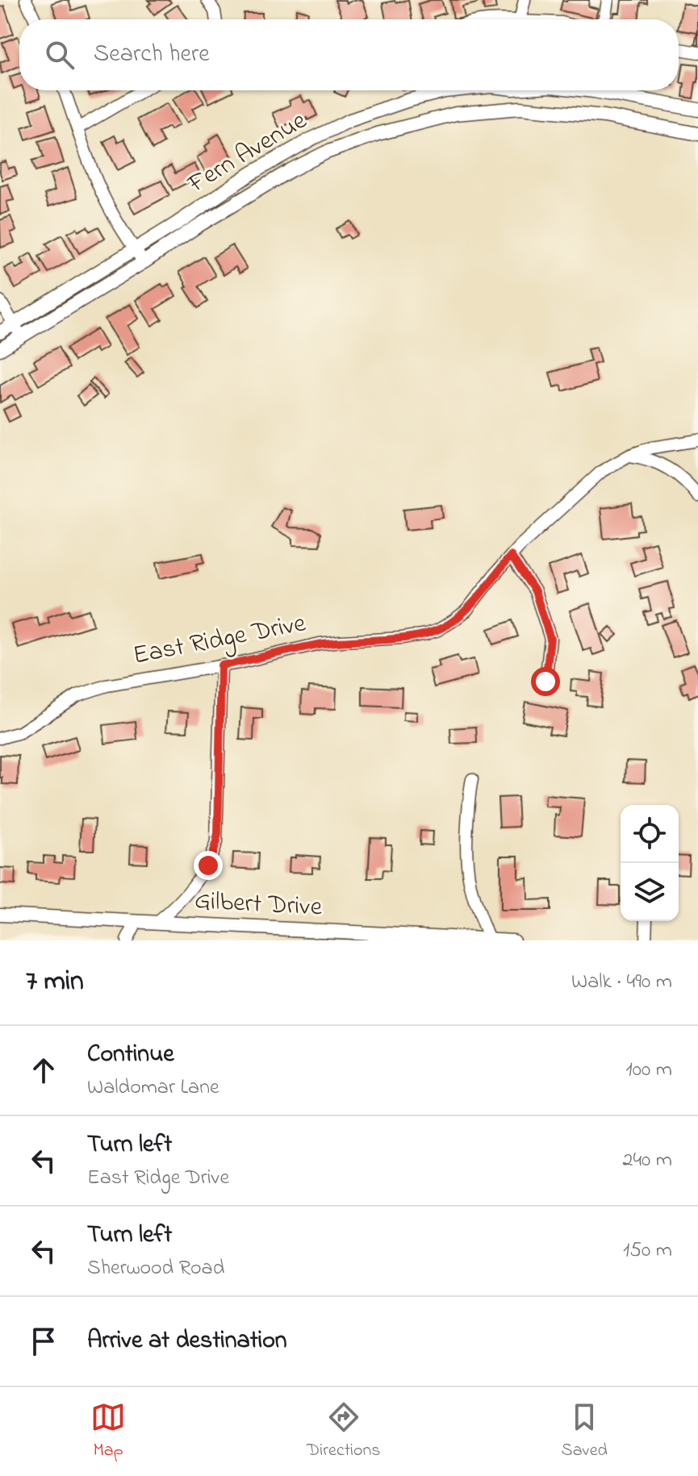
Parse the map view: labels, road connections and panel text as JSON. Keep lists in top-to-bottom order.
{
  "streets": {
    "street": ["Fern Avenue", "East Ridge Drive", "Gilbert Drive"]
  },
  "page": {
    "search": "Search here",
    "heading": ["7 min", "Walk · 490 m"],
    "list": [
      ["Continue", "Waldomar Lane", "100 m"],
      ["Turn left", "East Ridge Drive", "240 m"],
      ["Turn left", "Sherwood Road", "150 m"],
      "Arrive at destination"
    ],
    "nav": ["Map", "Directions", "Saved"]
  }
}
